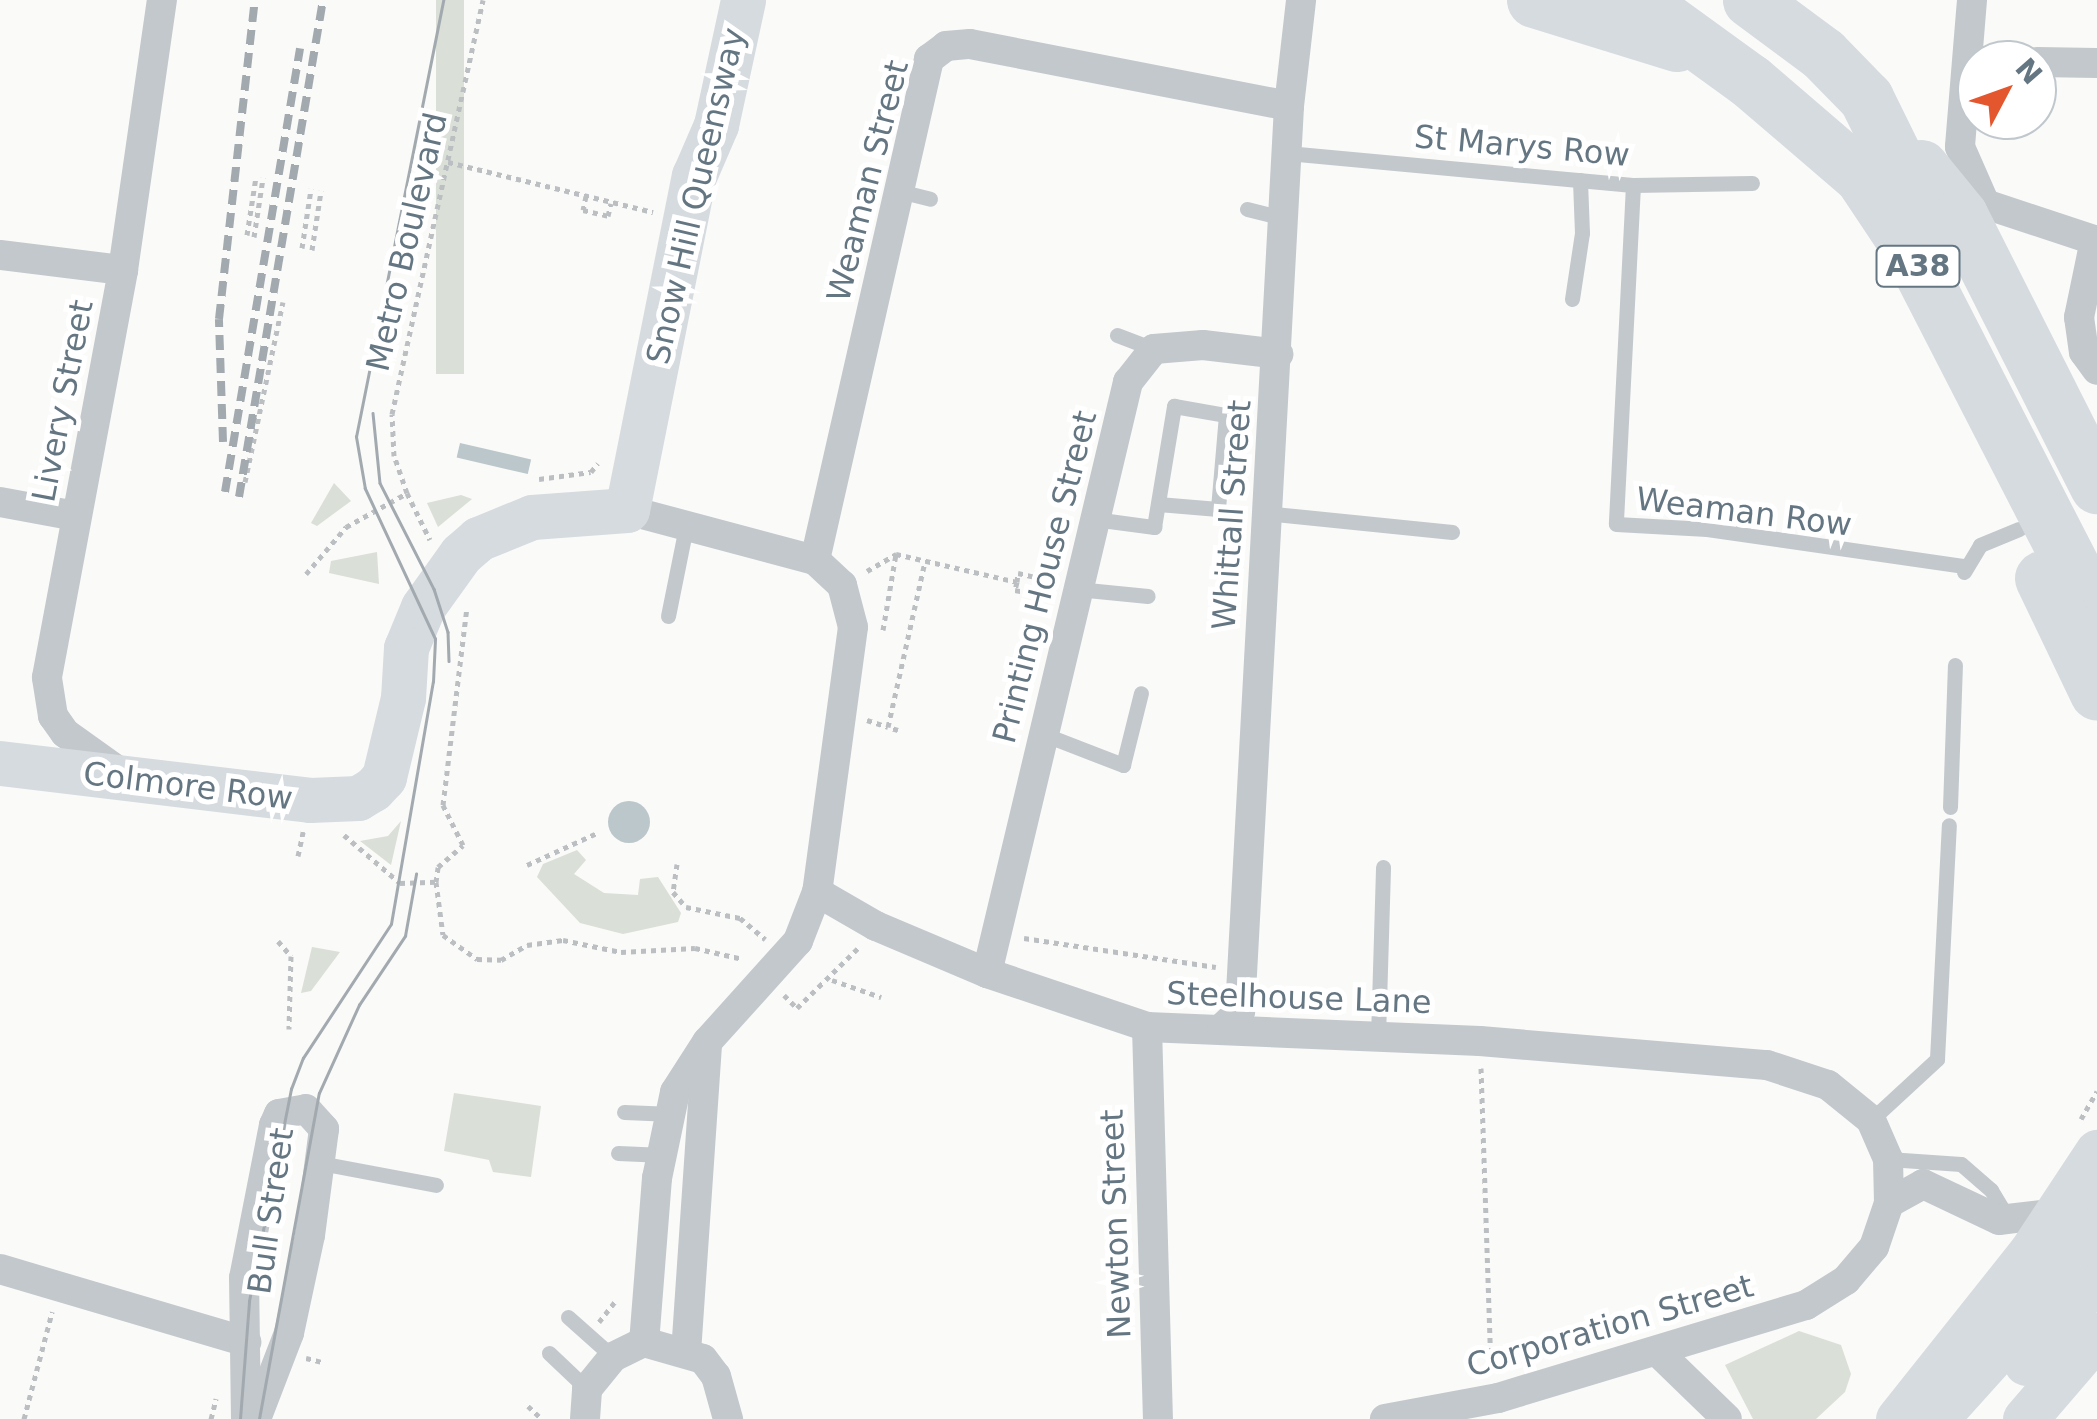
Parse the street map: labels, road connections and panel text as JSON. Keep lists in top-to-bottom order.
{
  "streets": {
    "highway": ["A38"],
    "street": [
      "Weaman Street",
      "Snow Hill Queensway",
      "Livery Street",
      "Whittall Street",
      "Printing House Street",
      "Colmore Row",
      "Steelhouse Lane",
      "Bull Street",
      "Newton Street",
      "Corporation Street"
    ],
    "lane": ["St Marys Row", "Weaman Row"],
    "path": ["Metro Boulevard"]
  },
  "crossings": [
    ["St Marys Row", "Weaman Row"],
    ["St Marys Row", "Whittall Street"],
    ["Weaman Street", "Whittall Street"],
    ["Snow Hill Queensway", "Colmore Row"],
    ["Livery Street", "Colmore Row"],
    ["Whittall Street", "Steelhouse Lane"],
    ["Printing House Street", "Steelhouse Lane"],
    ["Steelhouse Lane", "Newton Street"]
  ],
  "north": "top right"
}
